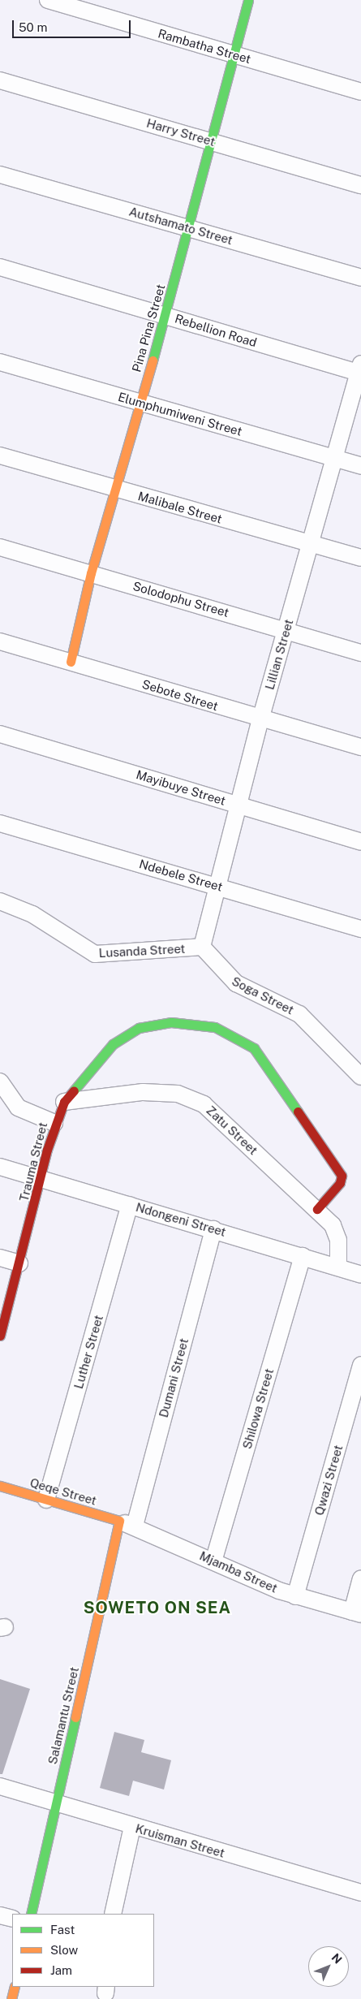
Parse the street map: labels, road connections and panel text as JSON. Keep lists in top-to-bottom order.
{
  "streets": {
    "street": [
      "Rambatha Street",
      "Harry Street",
      "Autshamato Street",
      "Pina Pina Street",
      "Rebellion Road",
      "Elumphumiweni Street",
      "Malibale Street",
      "Solodophu Street",
      "Lillian Street",
      "Sebote Street",
      "Mayibuye Street",
      "Ndebele Street",
      "Lusanda Street",
      "Soga Street",
      "Zatu Street",
      "Trauma Street",
      "Ndongeni Street",
      "Luther Street",
      "Dumani Street",
      "Shilowa Street",
      "Qwazi Street",
      "Qeqe Street",
      "Mjamba Street",
      "Salamantu Street",
      "Kruisman Street"
    ]
  },
  "crossings": [
    ["Rambatha Street", "Pina Pina Street"],
    ["Harry Street", "Pina Pina Street"],
    ["Autshamato Street", "Pina Pina Street"],
    ["Pina Pina Street", "Rebellion Road"],
    ["Pina Pina Street", "Elumphumiweni Street"],
    ["Pina Pina Street", "Malibale Street"],
    ["Pina Pina Street", "Solodophu Street"],
    ["Pina Pina Street", "Sebote Street"],
    ["Rebellion Road", "Lillian Street"],
    ["Elumphumiweni Street", "Lillian Street"],
    ["Malibale Street", "Lillian Street"],
    ["Solodophu Street", "Lillian Street"],
    ["Lillian Street", "Sebote Street"],
    ["Lillian Street", "Mayibuye Street"],
    ["Lillian Street", "Ndebele Street"],
    ["Lillian Street", "Lusanda Street"],
    ["Lillian Street", "Soga Street"],
    ["Lusanda Street", "Soga Street"],
    ["Zatu Street", "Trauma Street"],
    ["Zatu Street", "Ndongeni Street"],
    ["Trauma Street", "Ndongeni Street"],
    ["Ndongeni Street", "Luther Street"],
    ["Ndongeni Street", "Dumani Street"],
    ["Ndongeni Street", "Shilowa Street"],
    ["Luther Street", "Qeqe Street"],
    ["Dumani Street", "Qeqe Street"],
    ["Dumani Street", "Mjamba Street"],
    ["Dumani Street", "Salamantu Street"],
    ["Shilowa Street", "Mjamba Street"],
    ["Qwazi Street", "Mjamba Street"],
    ["Qeqe Street", "Mjamba Street"],
    ["Qeqe Street", "Salamantu Street"],
    ["Mjamba Street", "Salamantu Street"],
    ["Salamantu Street", "Kruisman Street"]
  ],
  "districts": ["SOWETO ON SEA"],
  "legend": ["Fast", "Slow", "Jam"],
  "scale_bar": "50 m",
  "north": "top right"
}
